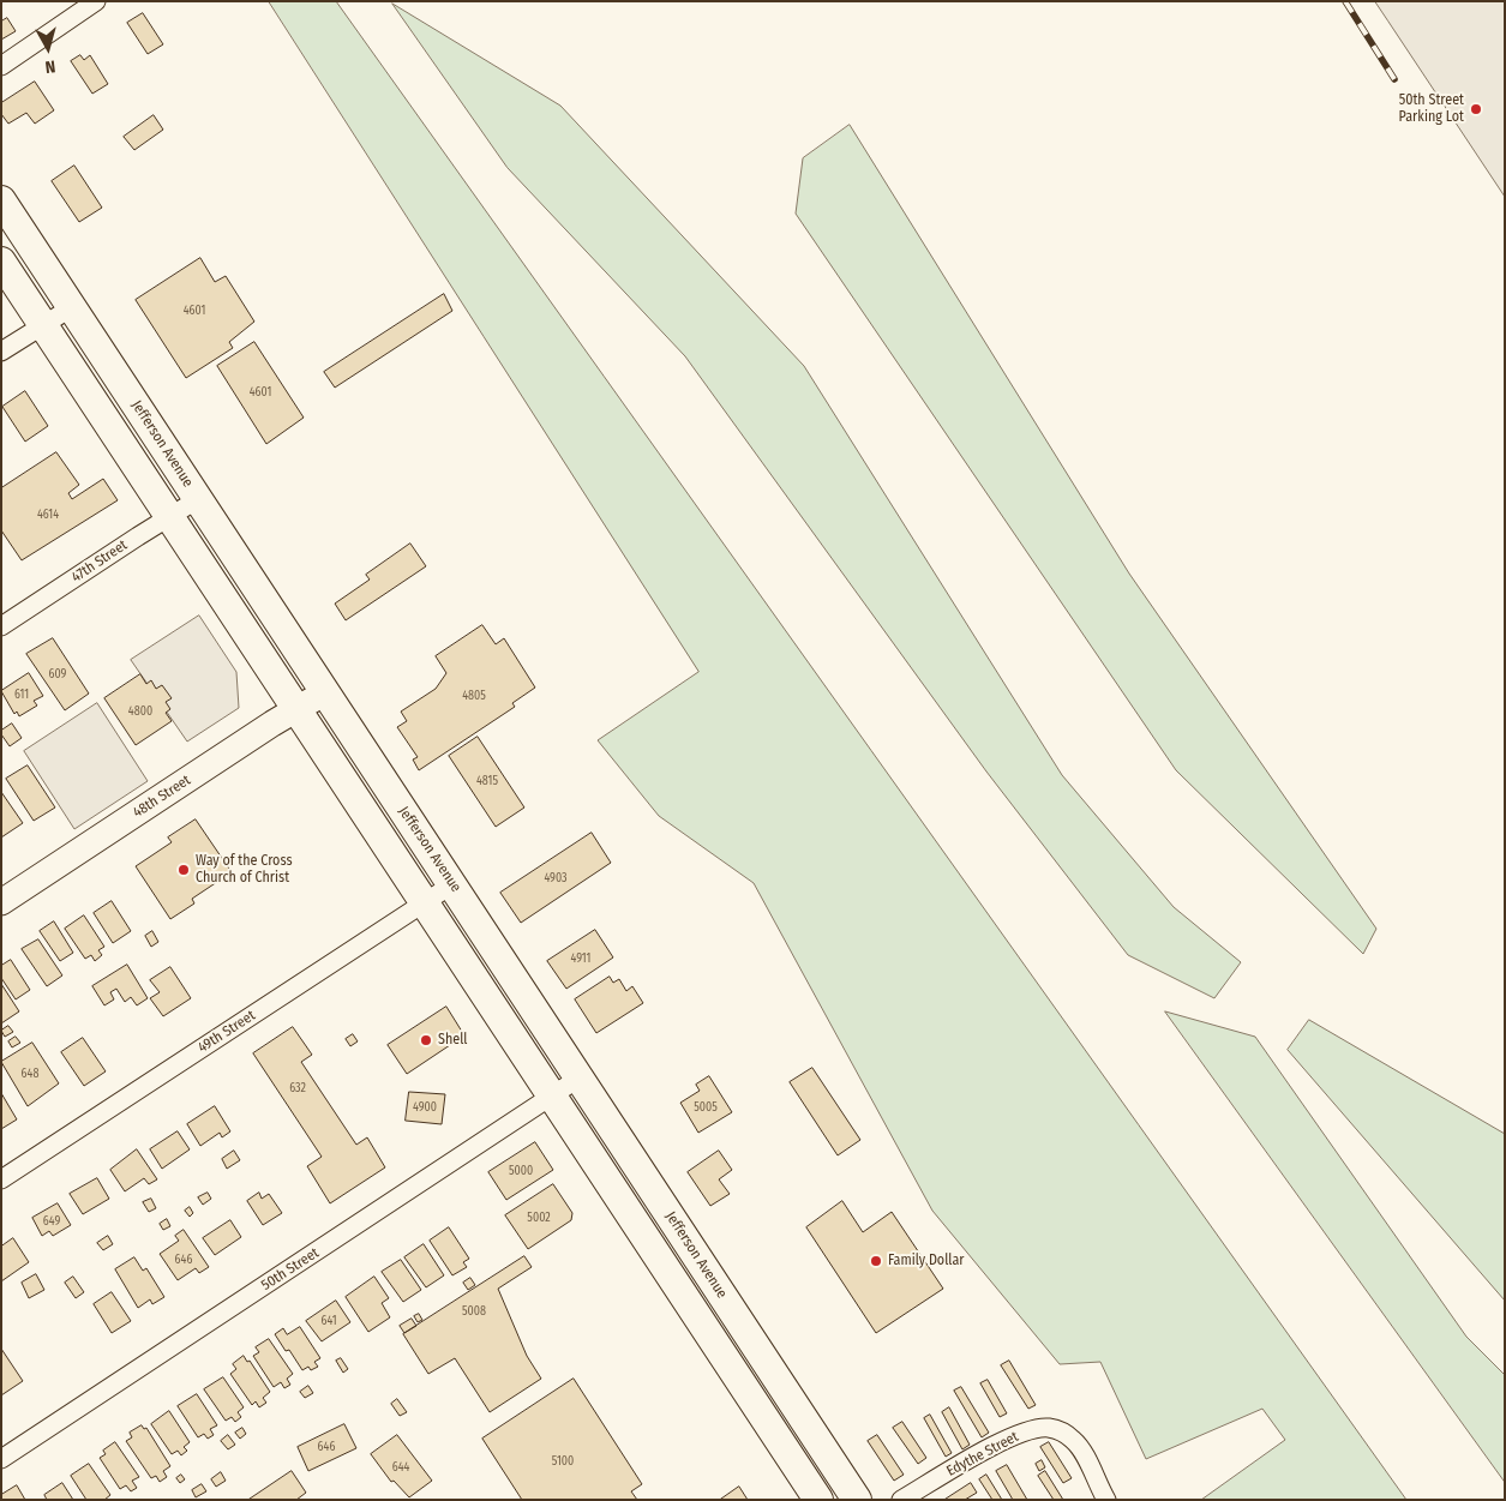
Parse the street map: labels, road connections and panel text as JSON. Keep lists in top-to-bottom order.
{
  "streets": {
    "main road": ["Jefferson Avenue"],
    "street": [
      "47th Street",
      "48th Street",
      "49th Street",
      "50th Street",
      "Edythe Street"
    ]
  },
  "crossings": [
    ["Jefferson Avenue", "47th Street"],
    ["Jefferson Avenue", "48th Street"],
    ["Jefferson Avenue", "49th Street"],
    ["Jefferson Avenue", "50th Street"]
  ],
  "places": [
    "50th Street Parking Lot",
    "Way of the Cross Church of Christ",
    "Shell",
    "Family Dollar"
  ],
  "house_numbers": [
    "4601",
    "4601",
    "4614",
    "609",
    "611",
    "4805",
    "4800",
    "4815",
    "4903",
    "4911",
    "648",
    "632",
    "4900",
    "5005",
    "5000",
    "5002",
    "649",
    "646",
    "5008",
    "641",
    "646",
    "5100",
    "644"
  ],
  "north": "bottom"
}
